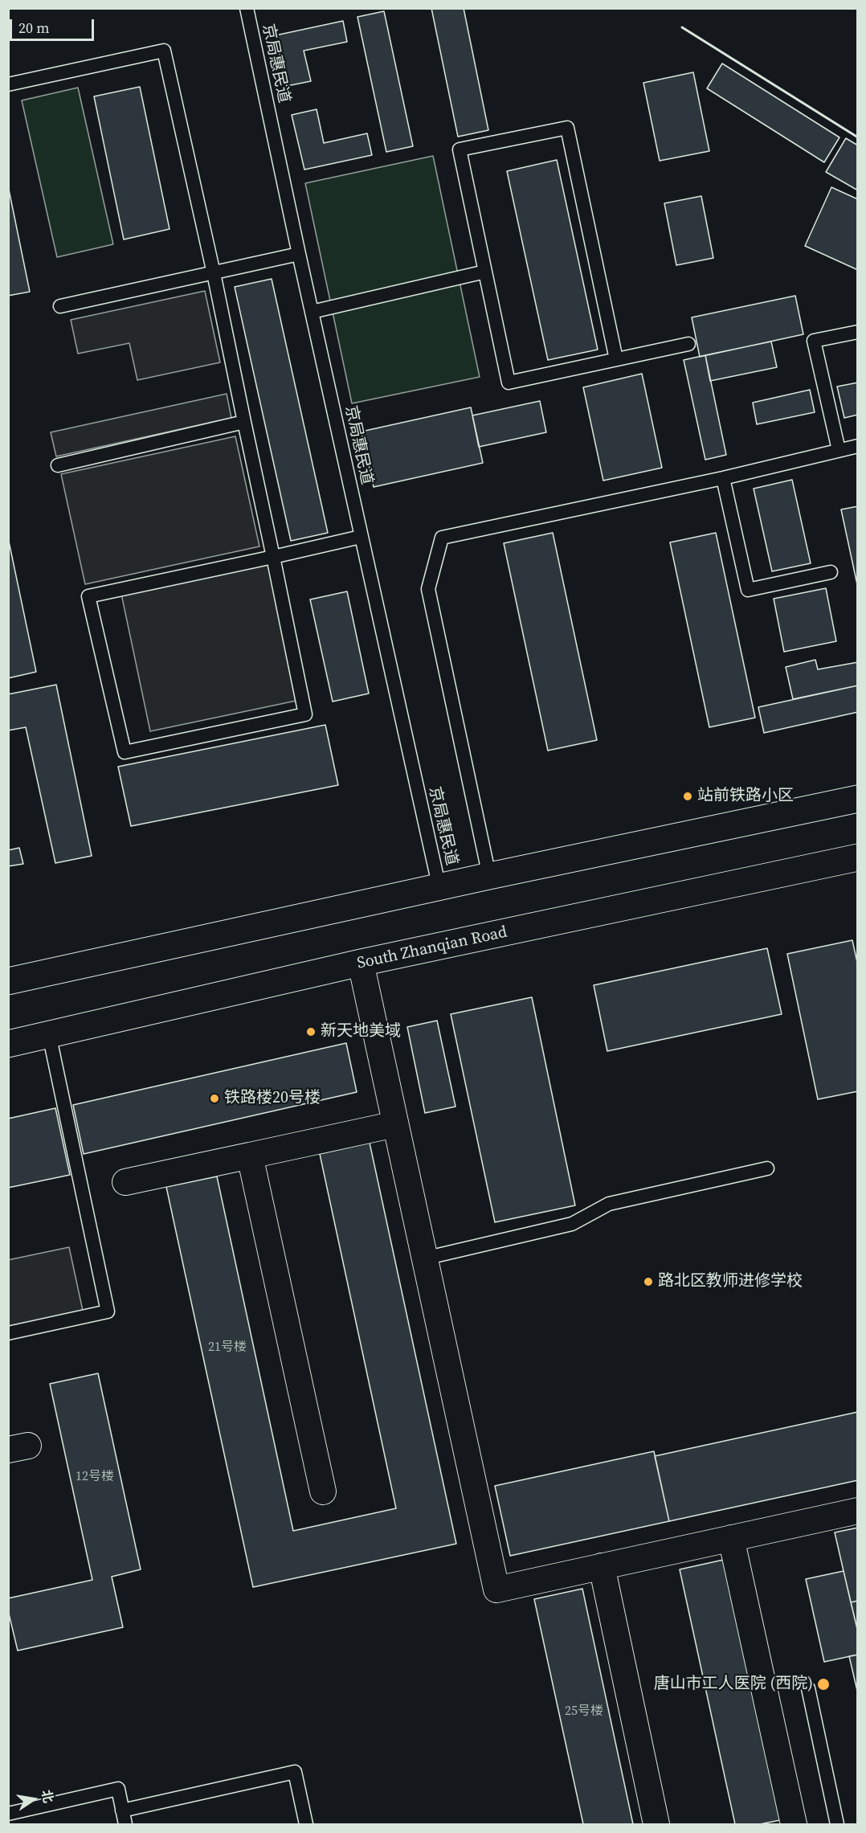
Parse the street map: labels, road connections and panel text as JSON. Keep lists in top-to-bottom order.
{
  "streets": {
    "main road": ["South Zhanqian Road"],
    "lane": ["京局惠民道"]
  },
  "places": [
    "站前铁路小区",
    "新天地美域",
    "铁路楼20号楼",
    "路北区教师进修学校",
    "唐山市工人医院 (西院)"
  ],
  "house_numbers": ["21号楼", "12号楼", "25号楼"],
  "scale_bar": "20 m",
  "north": "right"
}
